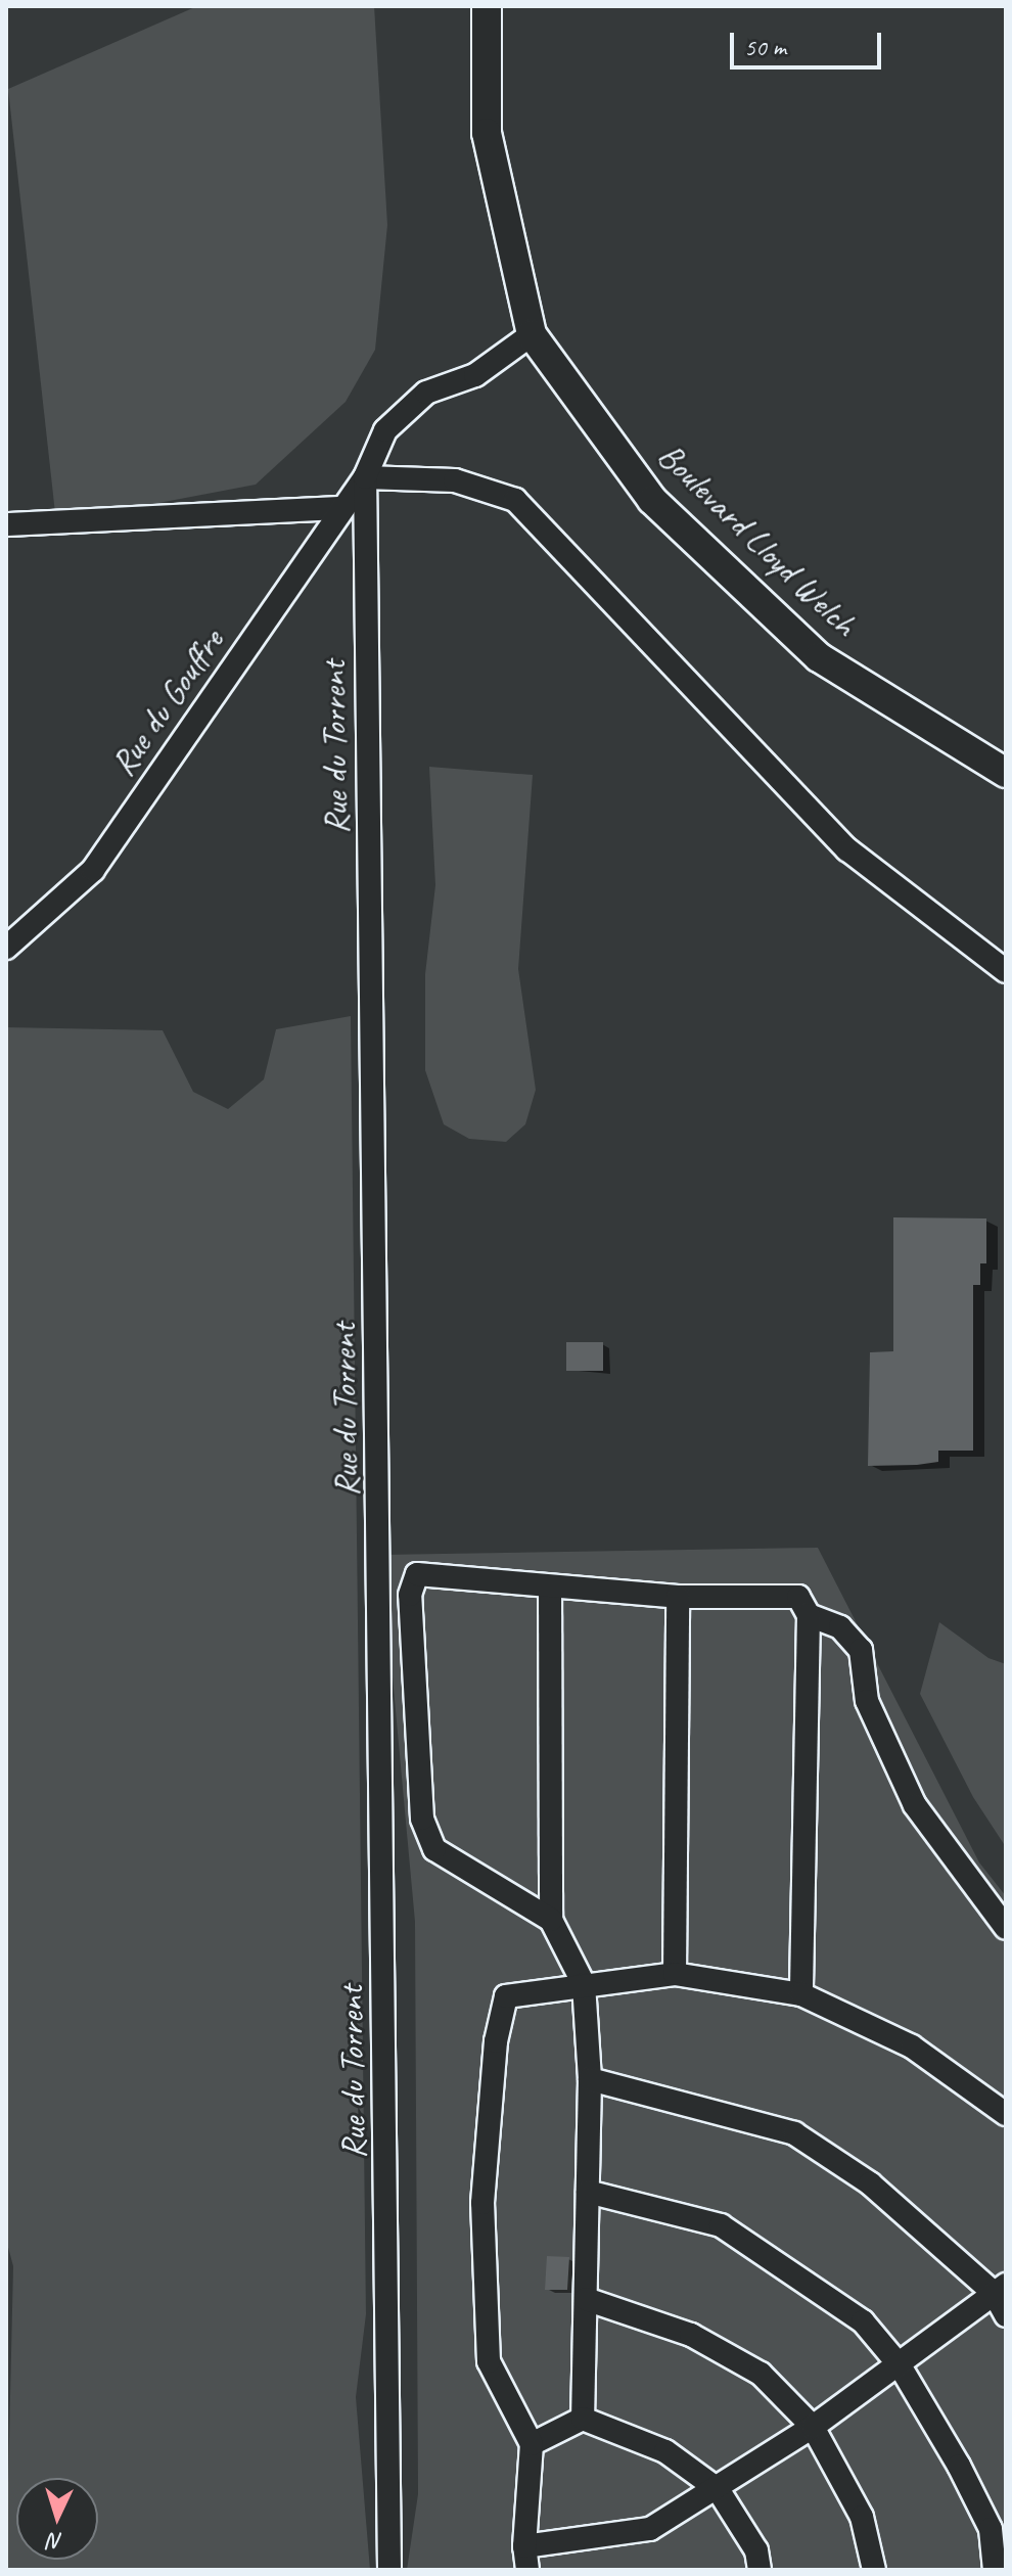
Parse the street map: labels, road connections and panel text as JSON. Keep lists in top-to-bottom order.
{
  "streets": {
    "main road": ["Boulevard Lloyd Welch"],
    "street": ["Rue du Gouffre", "Rue du Torrent"]
  },
  "crossings": [
    ["Boulevard Lloyd Welch", "Rue du Torrent"],
    ["Rue du Gouffre", "Rue du Torrent"]
  ],
  "scale_bar": "50 m",
  "north": "bottom"
}
